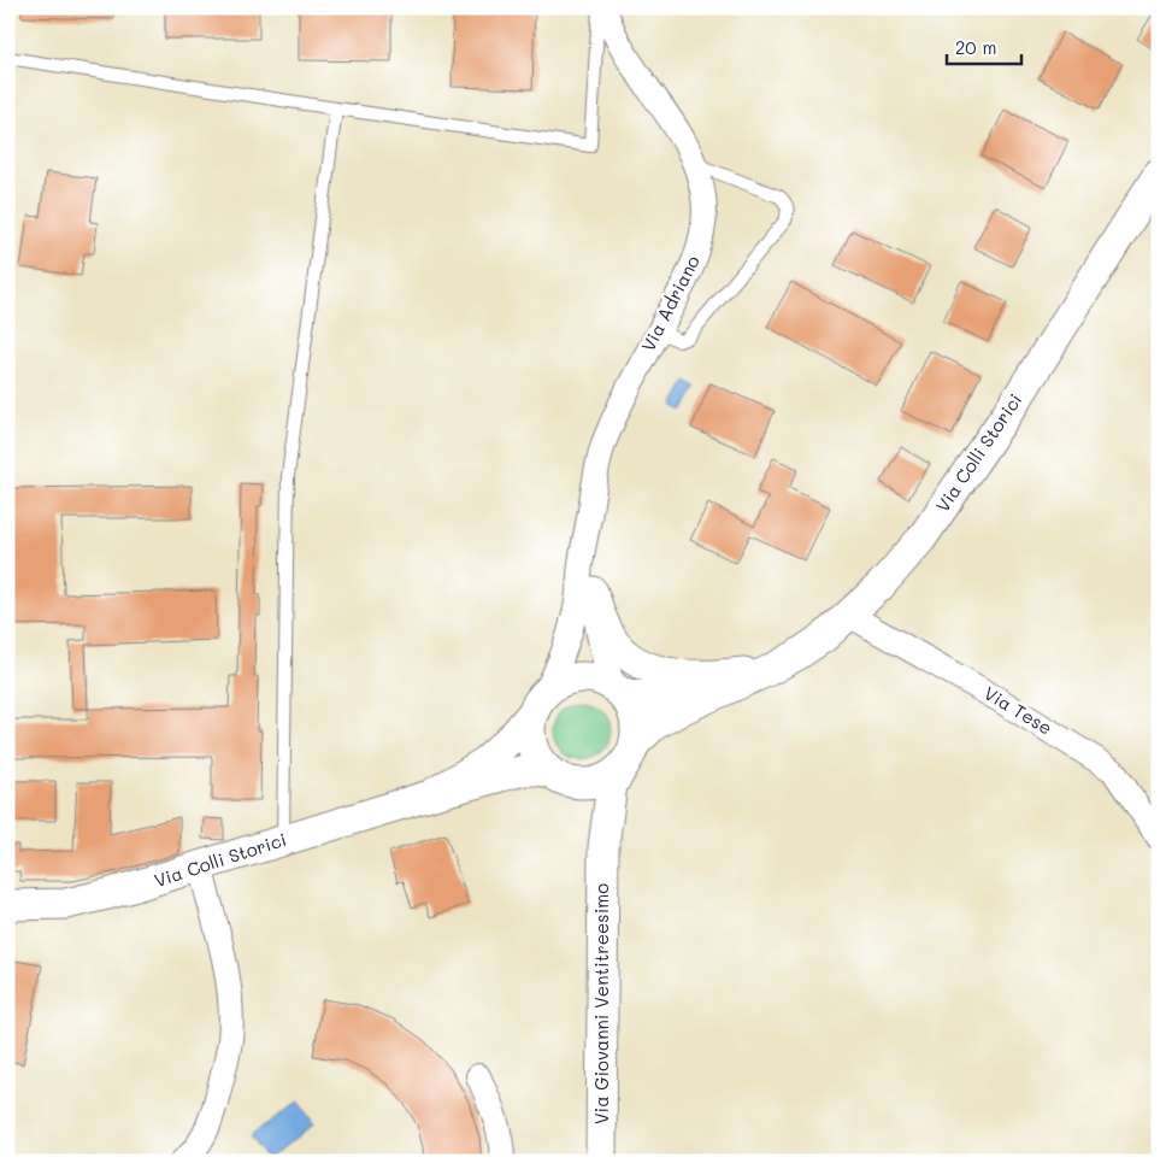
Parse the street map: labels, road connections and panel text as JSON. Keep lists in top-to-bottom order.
{
  "streets": {
    "street": [
      "Via Adriano",
      "Via Colli Storici",
      "Via Tese",
      "Via Giovanni Ventitreesimo"
    ]
  },
  "crossings": [
    ["Via Adriano", "Via Colli Storici"],
    ["Via Adriano", "Via Giovanni Ventitreesimo"],
    ["Via Colli Storici", "Via Tese"],
    ["Via Colli Storici", "Via Giovanni Ventitreesimo"]
  ],
  "scale_bar": "20 m"
}
